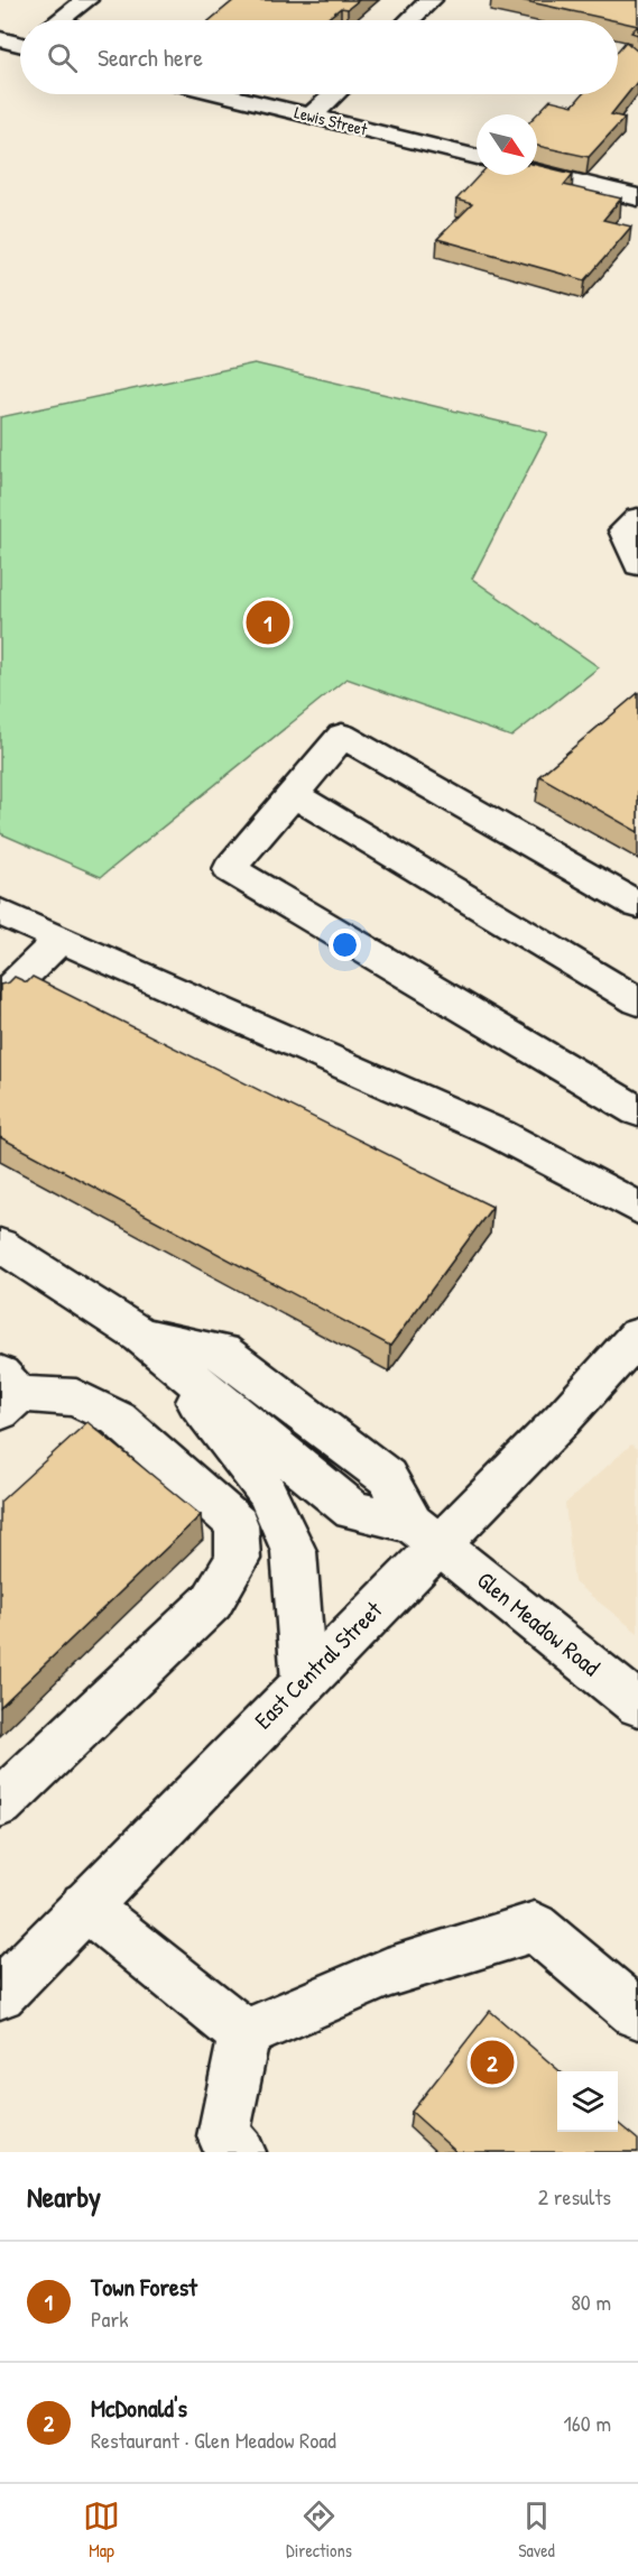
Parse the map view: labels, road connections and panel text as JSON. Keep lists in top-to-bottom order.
{
  "streets": {
    "street": ["Lewis Street", "Glen Meadow Road", "East Central Street"]
  },
  "crossings": [
    ["Glen Meadow Road", "East Central Street"]
  ],
  "north": "bottom right",
  "page": {
    "search": "Search here",
    "pins": ["1", "2"],
    "heading": ["Nearby", "2 results"],
    "list": [
      {
        "mark": "1",
        "name": "Town Forest",
        "note": "Park",
        "value": "80 m"
      },
      {
        "mark": "2",
        "name": "McDonald's",
        "note": "Restaurant · Glen Meadow Road",
        "value": "160 m"
      }
    ],
    "nav": ["Map", "Directions", "Saved"]
  }
}
